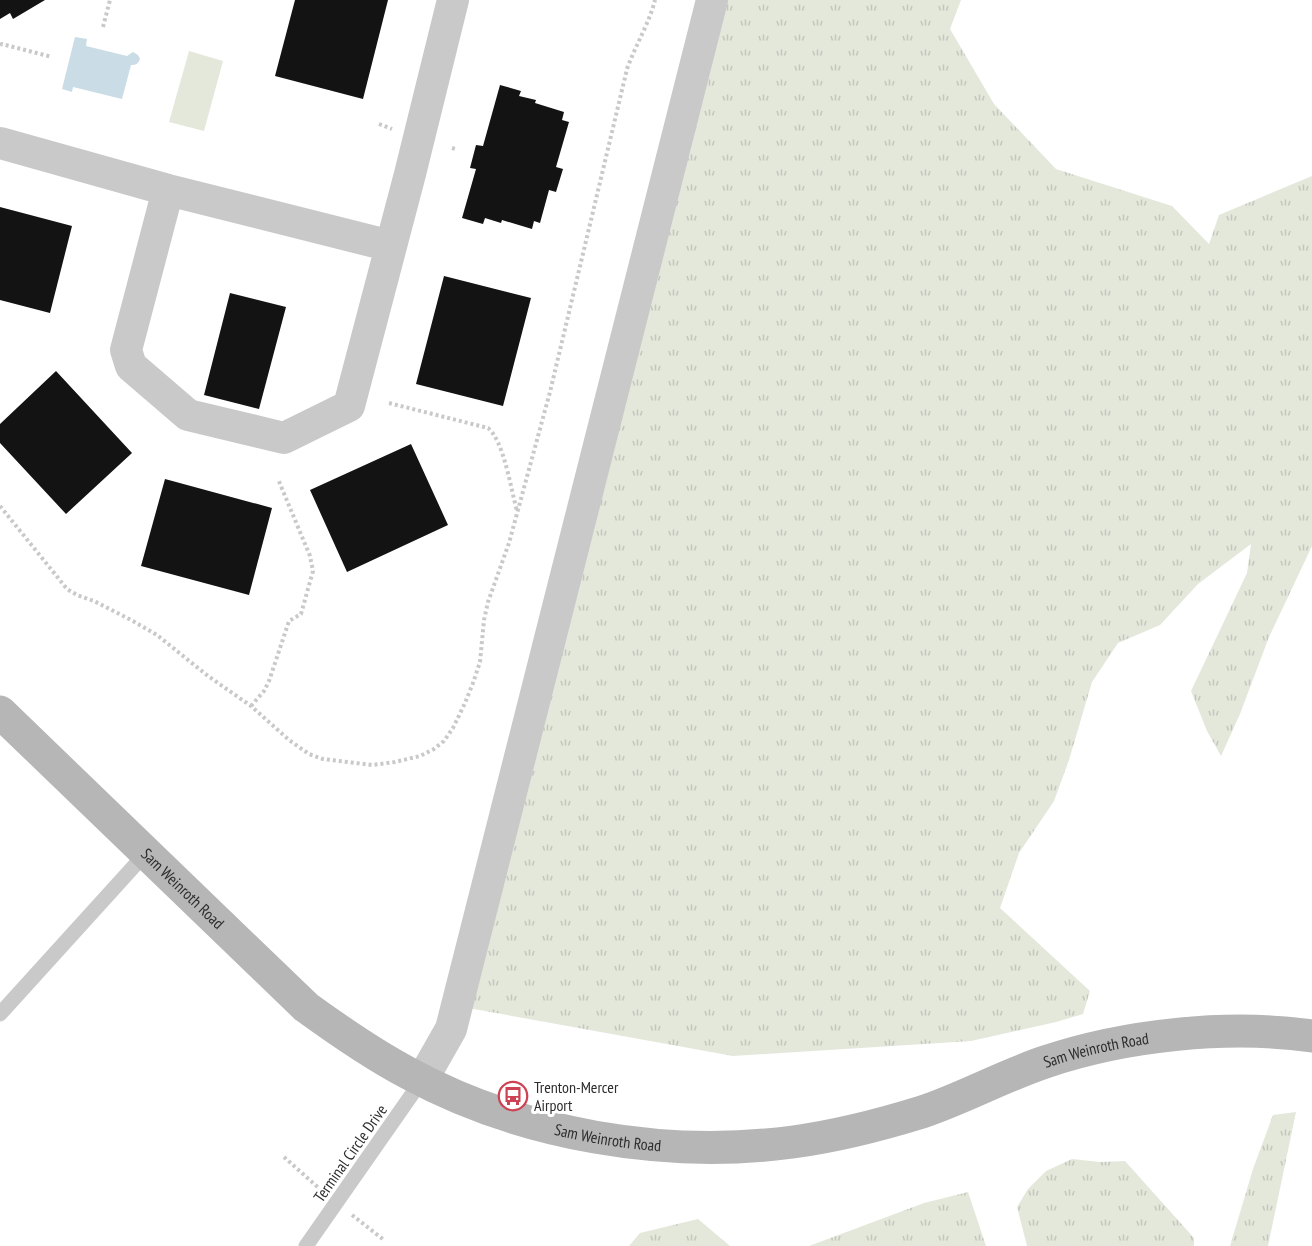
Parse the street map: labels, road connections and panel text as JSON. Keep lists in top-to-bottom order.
{
  "streets": {
    "street": ["Sam Weinroth Road"],
    "lane": ["Terminal Circle Drive"]
  },
  "crossings": [
    ["Sam Weinroth Road", "Terminal Circle Drive"]
  ],
  "places": {
    "bus stop": ["Trenton-Mercer Airport"]
  }
}
